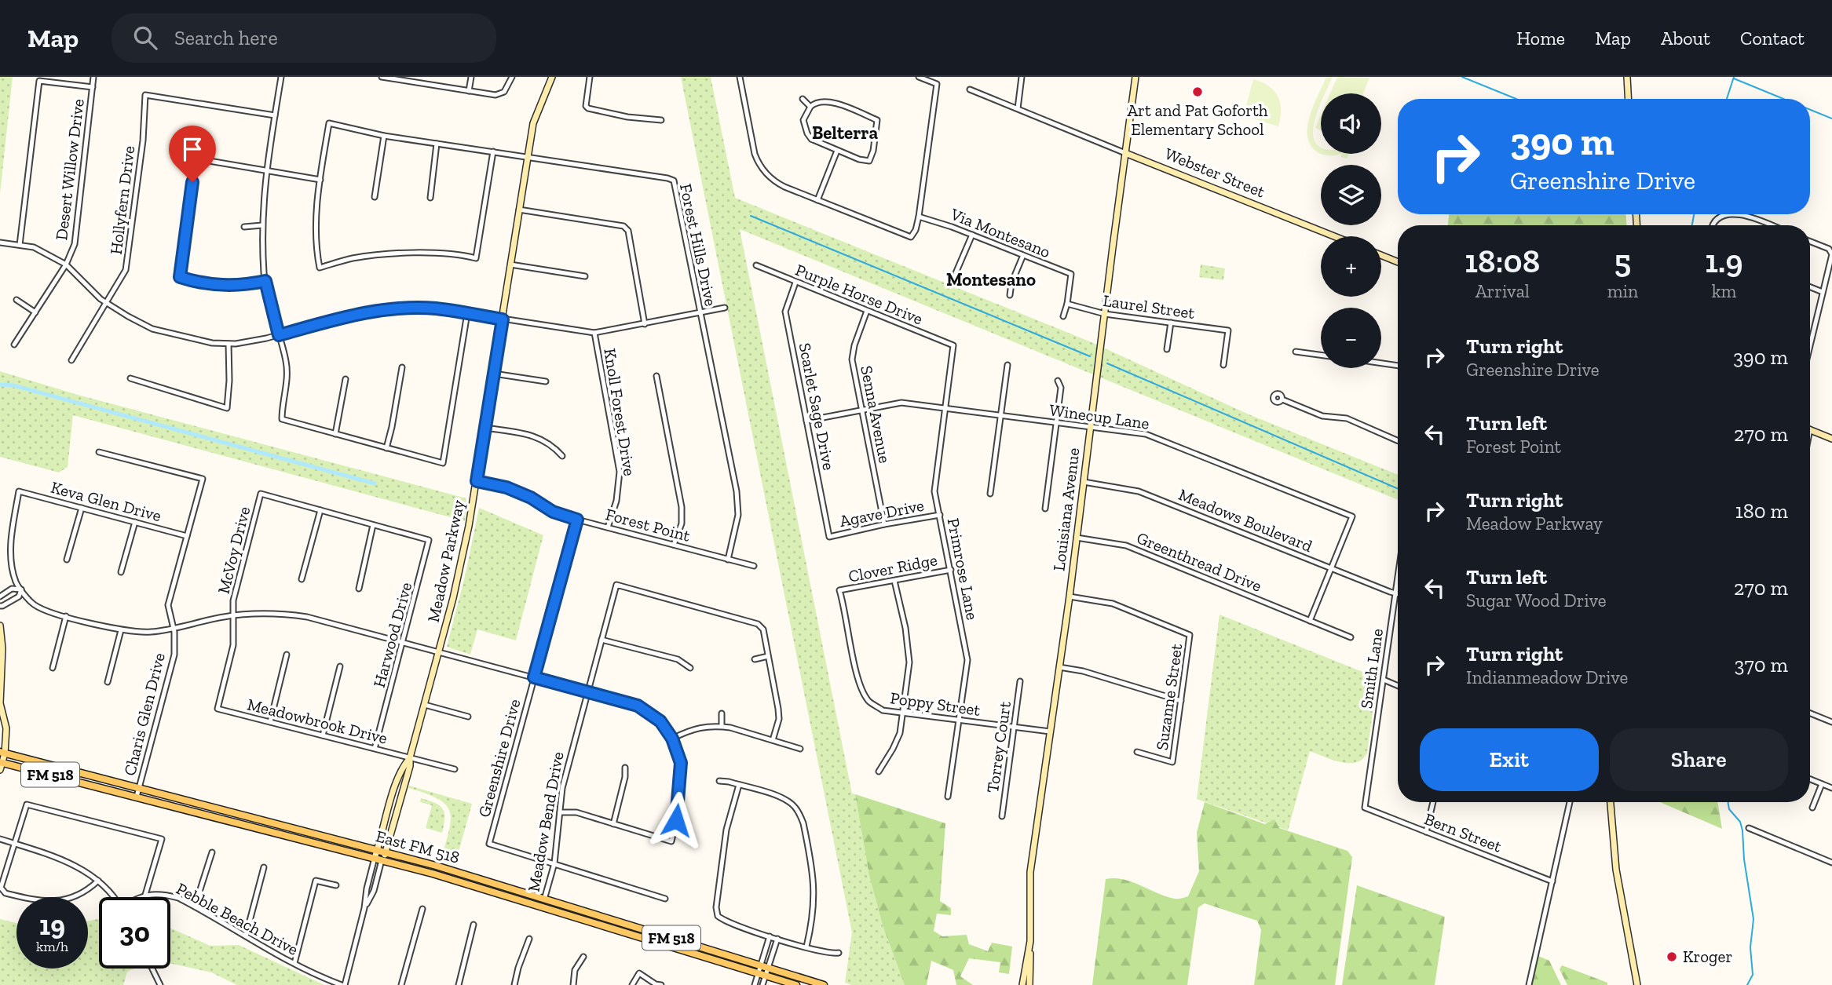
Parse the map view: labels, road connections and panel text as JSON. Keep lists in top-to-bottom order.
{
  "streets": {
    "main road": ["FM 518", "East FM 518"],
    "street": [
      "Desert Willow Drive",
      "Webster Street",
      "Hollyfern Drive",
      "Via Montesano",
      "Forest Hills Drive",
      "Purple Horse Drive",
      "Laurel Street",
      "Scarlet Sage Drive",
      "Knoll Forest Drive",
      "Senna Avenue",
      "Winecup Lane",
      "Keva Glen Drive",
      "Louisiana Avenue",
      "Agave Drive",
      "Meadows Boulevard",
      "Forest Point",
      "McVoy Drive",
      "Meadow Parkway",
      "Greenthread Drive",
      "Clover Ridge",
      "Primrose Lane",
      "Harwood Drive",
      "Smith Lane",
      "Suzanne Street",
      "Poppy Street",
      "Charis Glen Drive",
      "Meadowbrook Drive",
      "Torrey Court",
      "Greenshire Drive",
      "Meadow Bend Drive",
      "Bern Street",
      "Pebble Beach Drive"
    ]
  },
  "crossings": [
    ["Webster Street", "Louisiana Avenue"],
    ["Via Montesano", "Laurel Street"],
    ["Forest Hills Drive", "Forest Point"],
    ["Forest Hills Drive", "Meadow Parkway"],
    ["Purple Horse Drive", "Scarlet Sage Drive"],
    ["Purple Horse Drive", "Senna Avenue"],
    ["Purple Horse Drive", "Primrose Lane"],
    ["Laurel Street", "Louisiana Avenue"],
    ["Scarlet Sage Drive", "Winecup Lane"],
    ["Scarlet Sage Drive", "Agave Drive"],
    ["Knoll Forest Drive", "Forest Point"],
    ["Senna Avenue", "Winecup Lane"],
    ["Senna Avenue", "Agave Drive"],
    ["Winecup Lane", "Louisiana Avenue"],
    ["Winecup Lane", "Meadows Boulevard"],
    ["Winecup Lane", "Primrose Lane"],
    ["Keva Glen Drive", "Charis Glen Drive"],
    ["Louisiana Avenue", "Meadows Boulevard"],
    ["Louisiana Avenue", "Greenthread Drive"],
    ["Louisiana Avenue", "Suzanne Street"],
    ["Louisiana Avenue", "Poppy Street"],
    ["Agave Drive", "Primrose Lane"],
    ["Meadows Boulevard", "Smith Lane"],
    ["Forest Point", "Meadow Parkway"],
    ["Forest Point", "Greenshire Drive"],
    ["McVoy Drive", "Meadowbrook Drive"],
    ["Meadow Parkway", "Meadowbrook Drive"],
    ["Meadow Parkway", "East FM 518"],
    ["Clover Ridge", "Primrose Lane"],
    ["Clover Ridge", "Poppy Street"],
    ["Primrose Lane", "Poppy Street"],
    ["Harwood Drive", "Meadowbrook Drive"],
    ["Smith Lane", "Bern Street"],
    ["Poppy Street", "Torrey Court"],
    ["Charis Glen Drive", "East FM 518"],
    ["Greenshire Drive", "Meadow Bend Drive"],
    ["Meadow Bend Drive", "East FM 518"]
  ],
  "districts": ["Belterra", "Montesano"],
  "places": ["Art and Pat Goforth Elementary School", "Kroger"],
  "page": {
    "header": "Map",
    "search": "Search here",
    "nav": [
      "Home",
      "Map",
      "About",
      "Contact"
    ],
    "map_buttons": ["+", "−"],
    "turn": ["390 m", "Greenshire Drive"],
    "eta": [
      "18:08",
      "Arrival",
      "5",
      "min",
      "1.9",
      "km"
    ],
    "list": [
      {
        "name": "Turn right",
        "note": "Greenshire Drive",
        "value": "390 m"
      },
      {
        "name": "Turn left",
        "note": "Forest Point",
        "value": "270 m"
      },
      {
        "name": "Turn right",
        "note": "Meadow Parkway",
        "value": "180 m"
      },
      {
        "name": "Turn left",
        "note": "Sugar Wood Drive",
        "value": "270 m"
      },
      {
        "name": "Turn right",
        "note": "Indianmeadow Drive",
        "value": "370 m"
      }
    ],
    "buttons": ["Exit", "Share"],
    "speed": "19 km/h",
    "limit": "30"
  }
}
